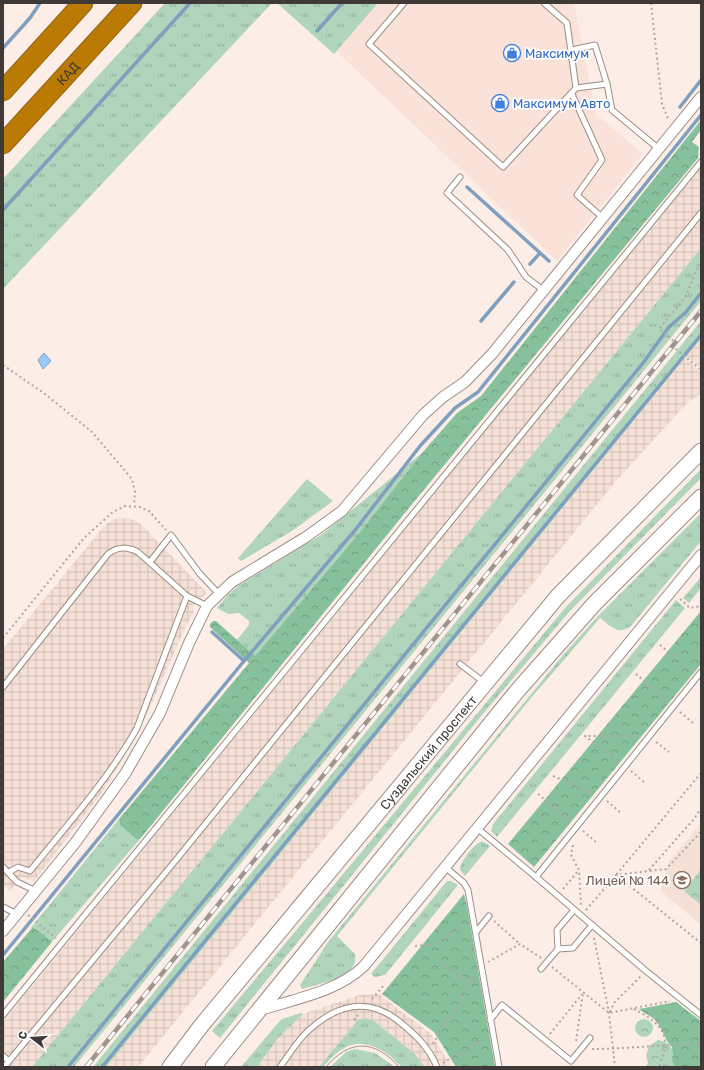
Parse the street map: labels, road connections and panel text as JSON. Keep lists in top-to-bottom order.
{
  "streets": {
    "highway": ["КАД"],
    "main road": ["Суздальский проспект"]
  },
  "places": {
    "shop": ["Максимум", "Максимум Авто"],
    "school or university": ["Лицей № 144"]
  },
  "north": "left"
}
